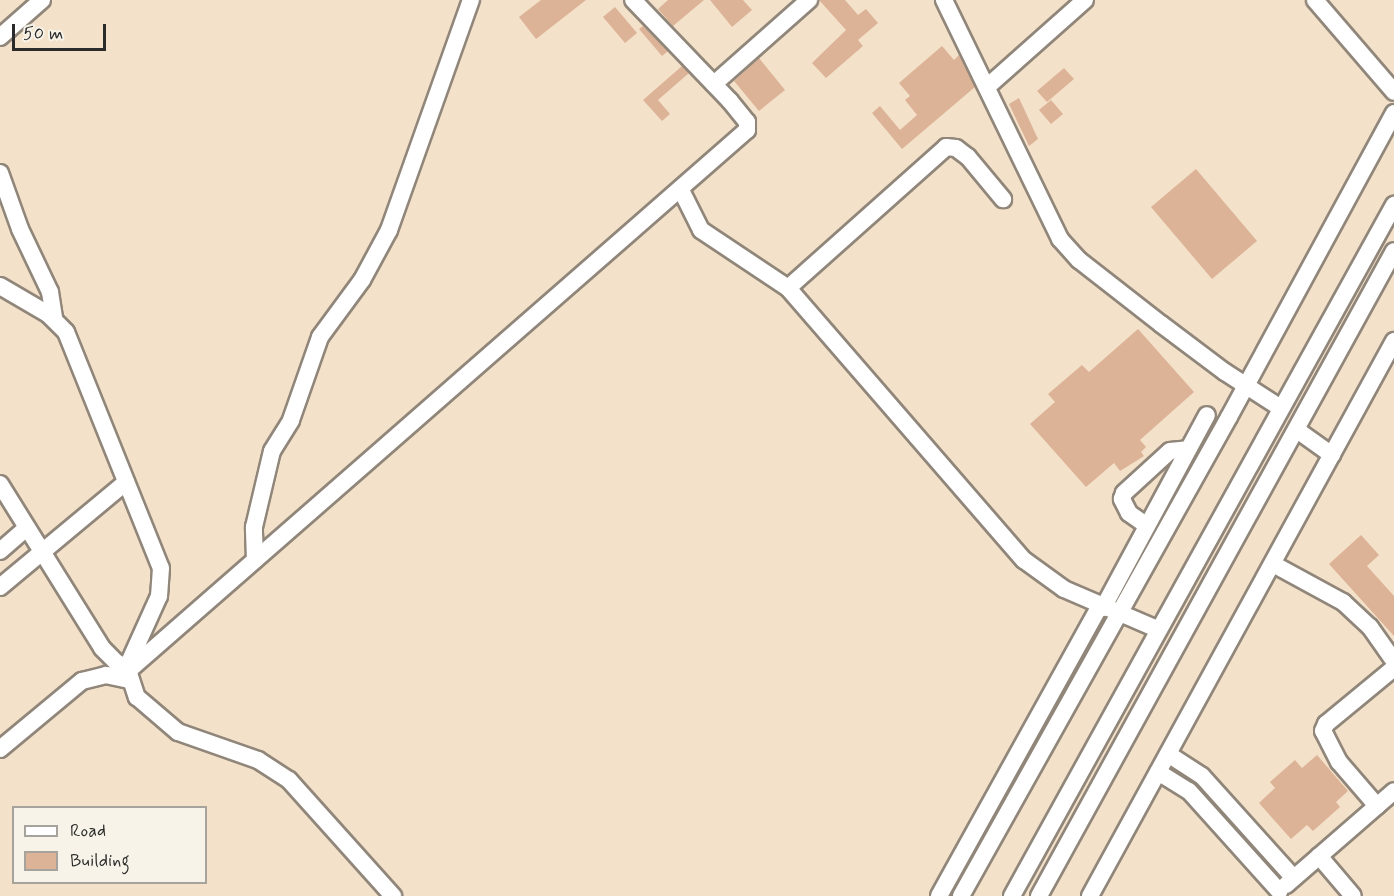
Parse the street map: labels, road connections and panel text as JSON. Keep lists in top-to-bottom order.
{
  "legend": ["Road", "Building"],
  "scale_bar": "50 m"
}
